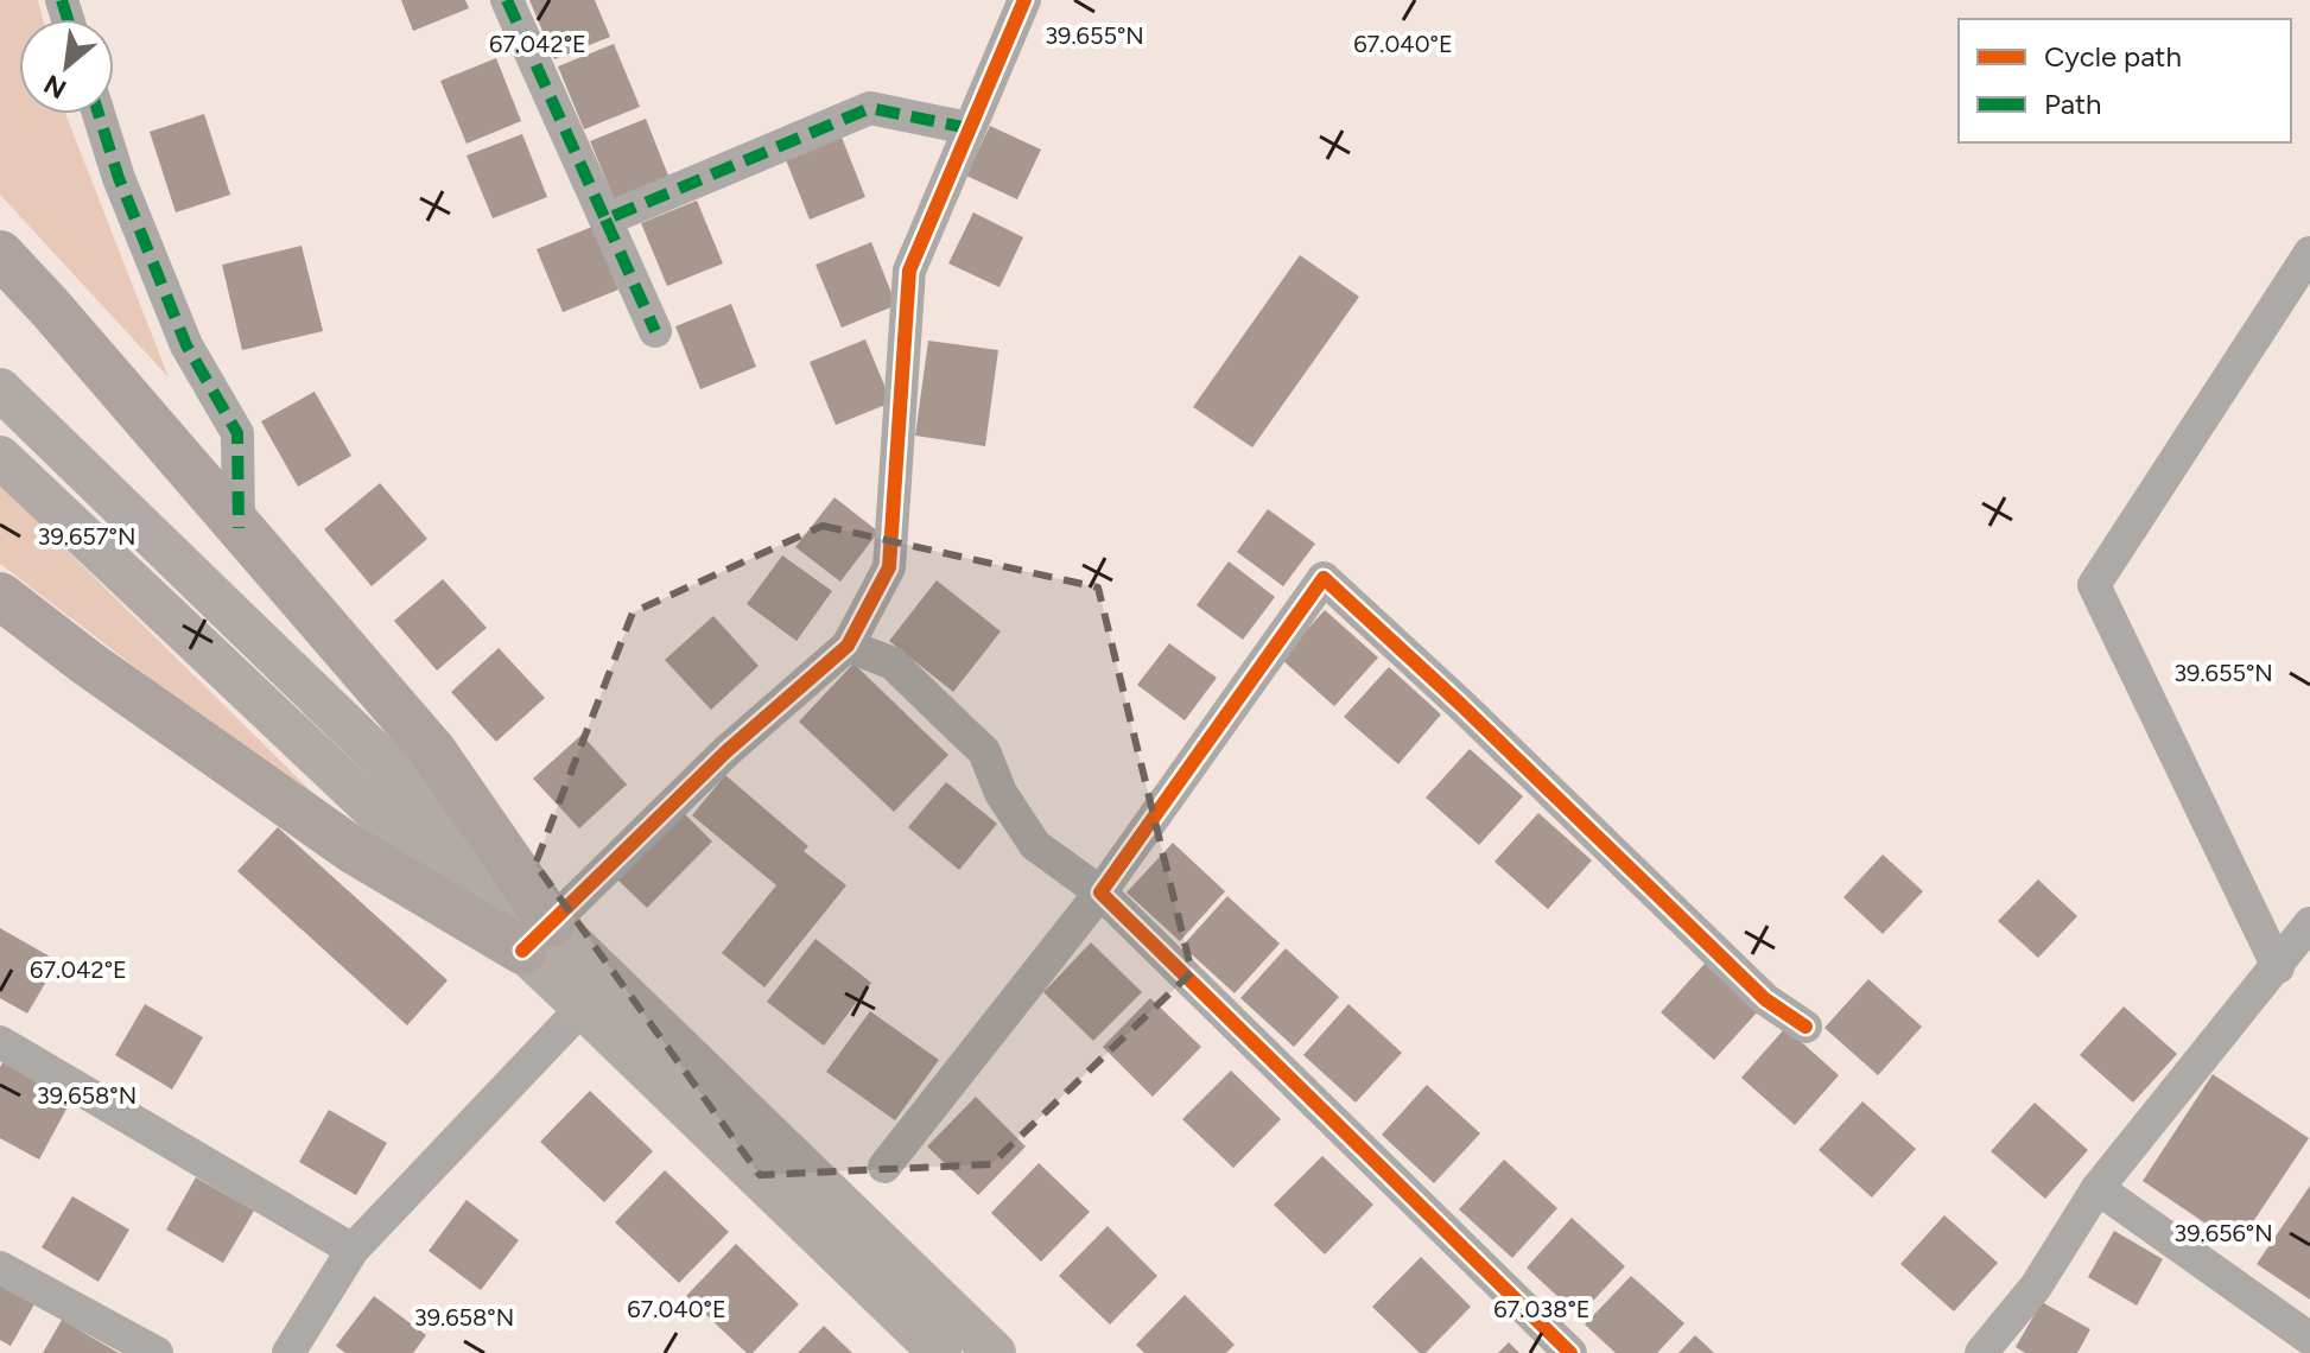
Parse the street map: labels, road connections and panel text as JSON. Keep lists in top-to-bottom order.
{
  "legend": ["Cycle path", "Path"],
  "north": "bottom left",
  "coordinates": [
    "39.655°N",
    "67.042°E",
    "67.040°E",
    "39.657°N",
    "39.658°N",
    "39.656°N",
    "67.038°E"
  ]
}
